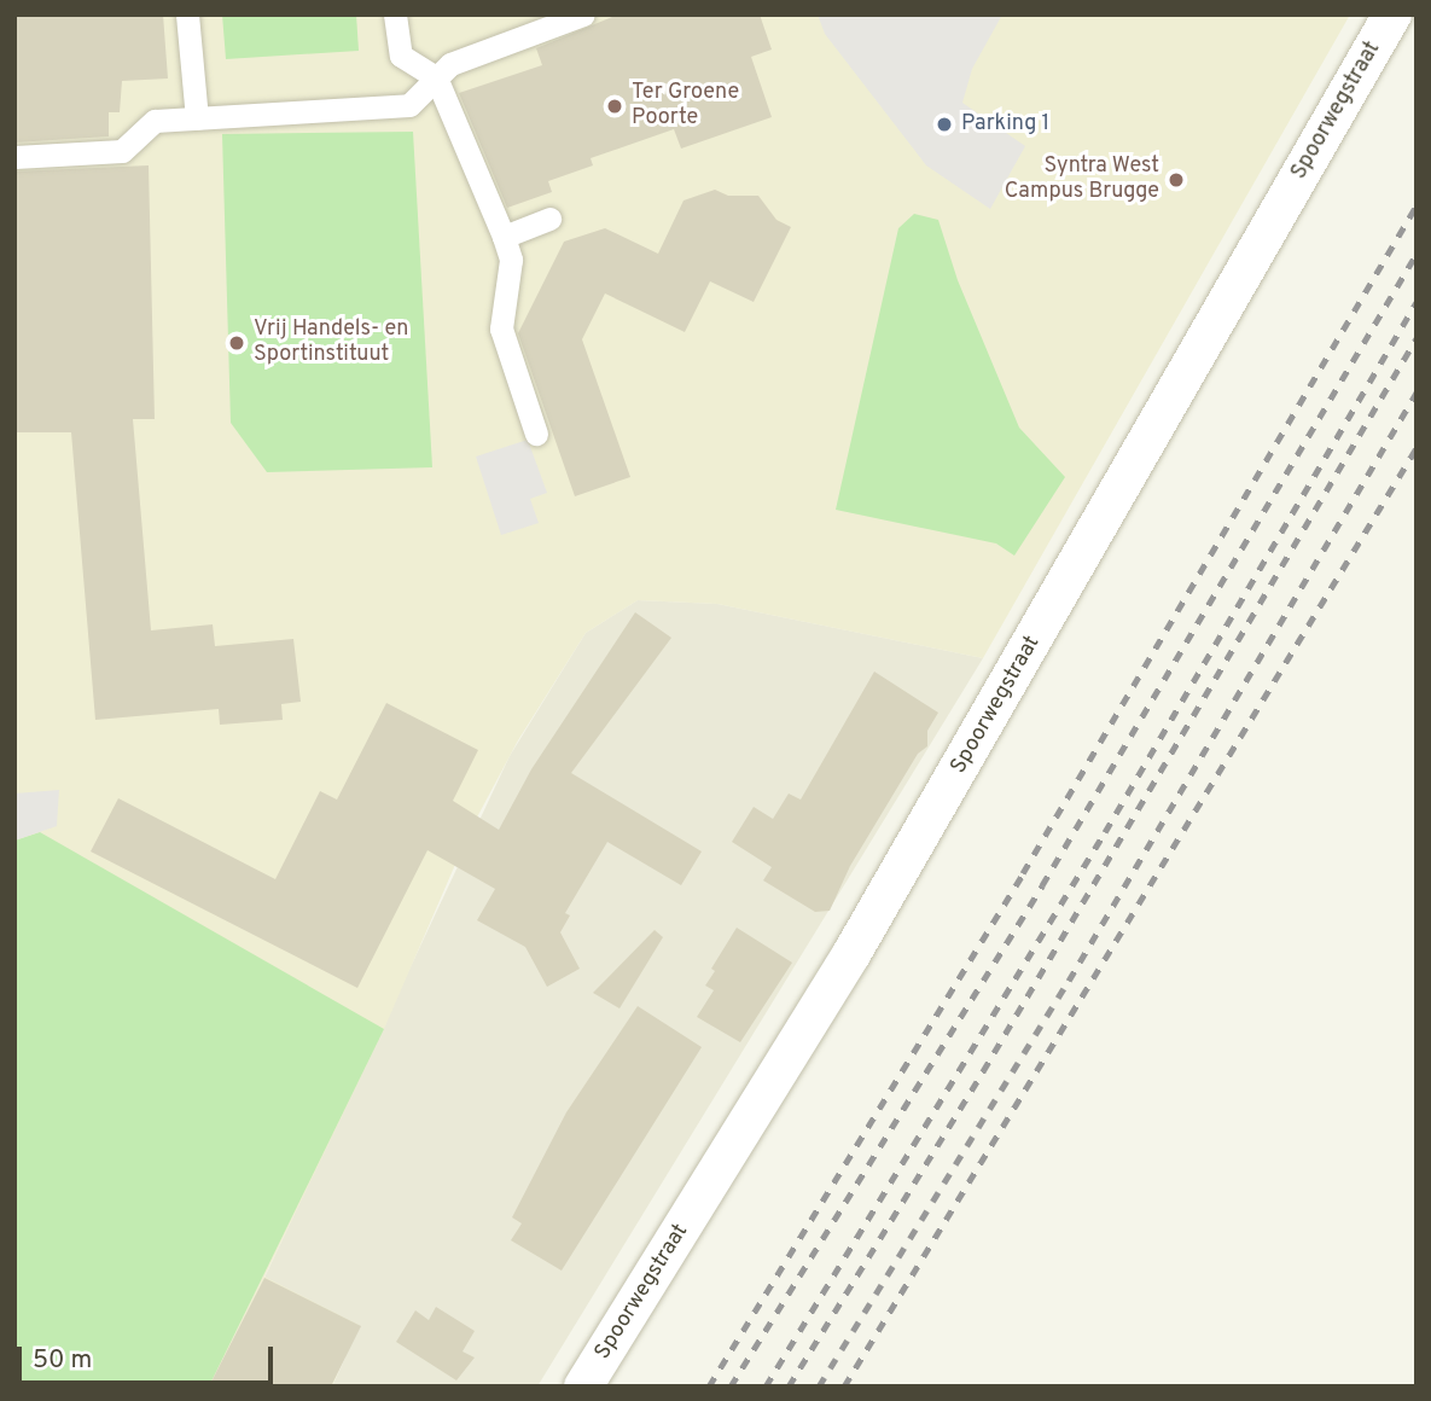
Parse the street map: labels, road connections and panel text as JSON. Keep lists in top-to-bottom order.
{
  "streets": {
    "street": ["Spoorwegstraat"]
  },
  "places": [
    "Ter Groene Poorte",
    "Parking 1",
    "Syntra West Campus Brugge",
    "Vrij Handels- en Sportinstituut"
  ],
  "scale_bar": "50 m"
}
